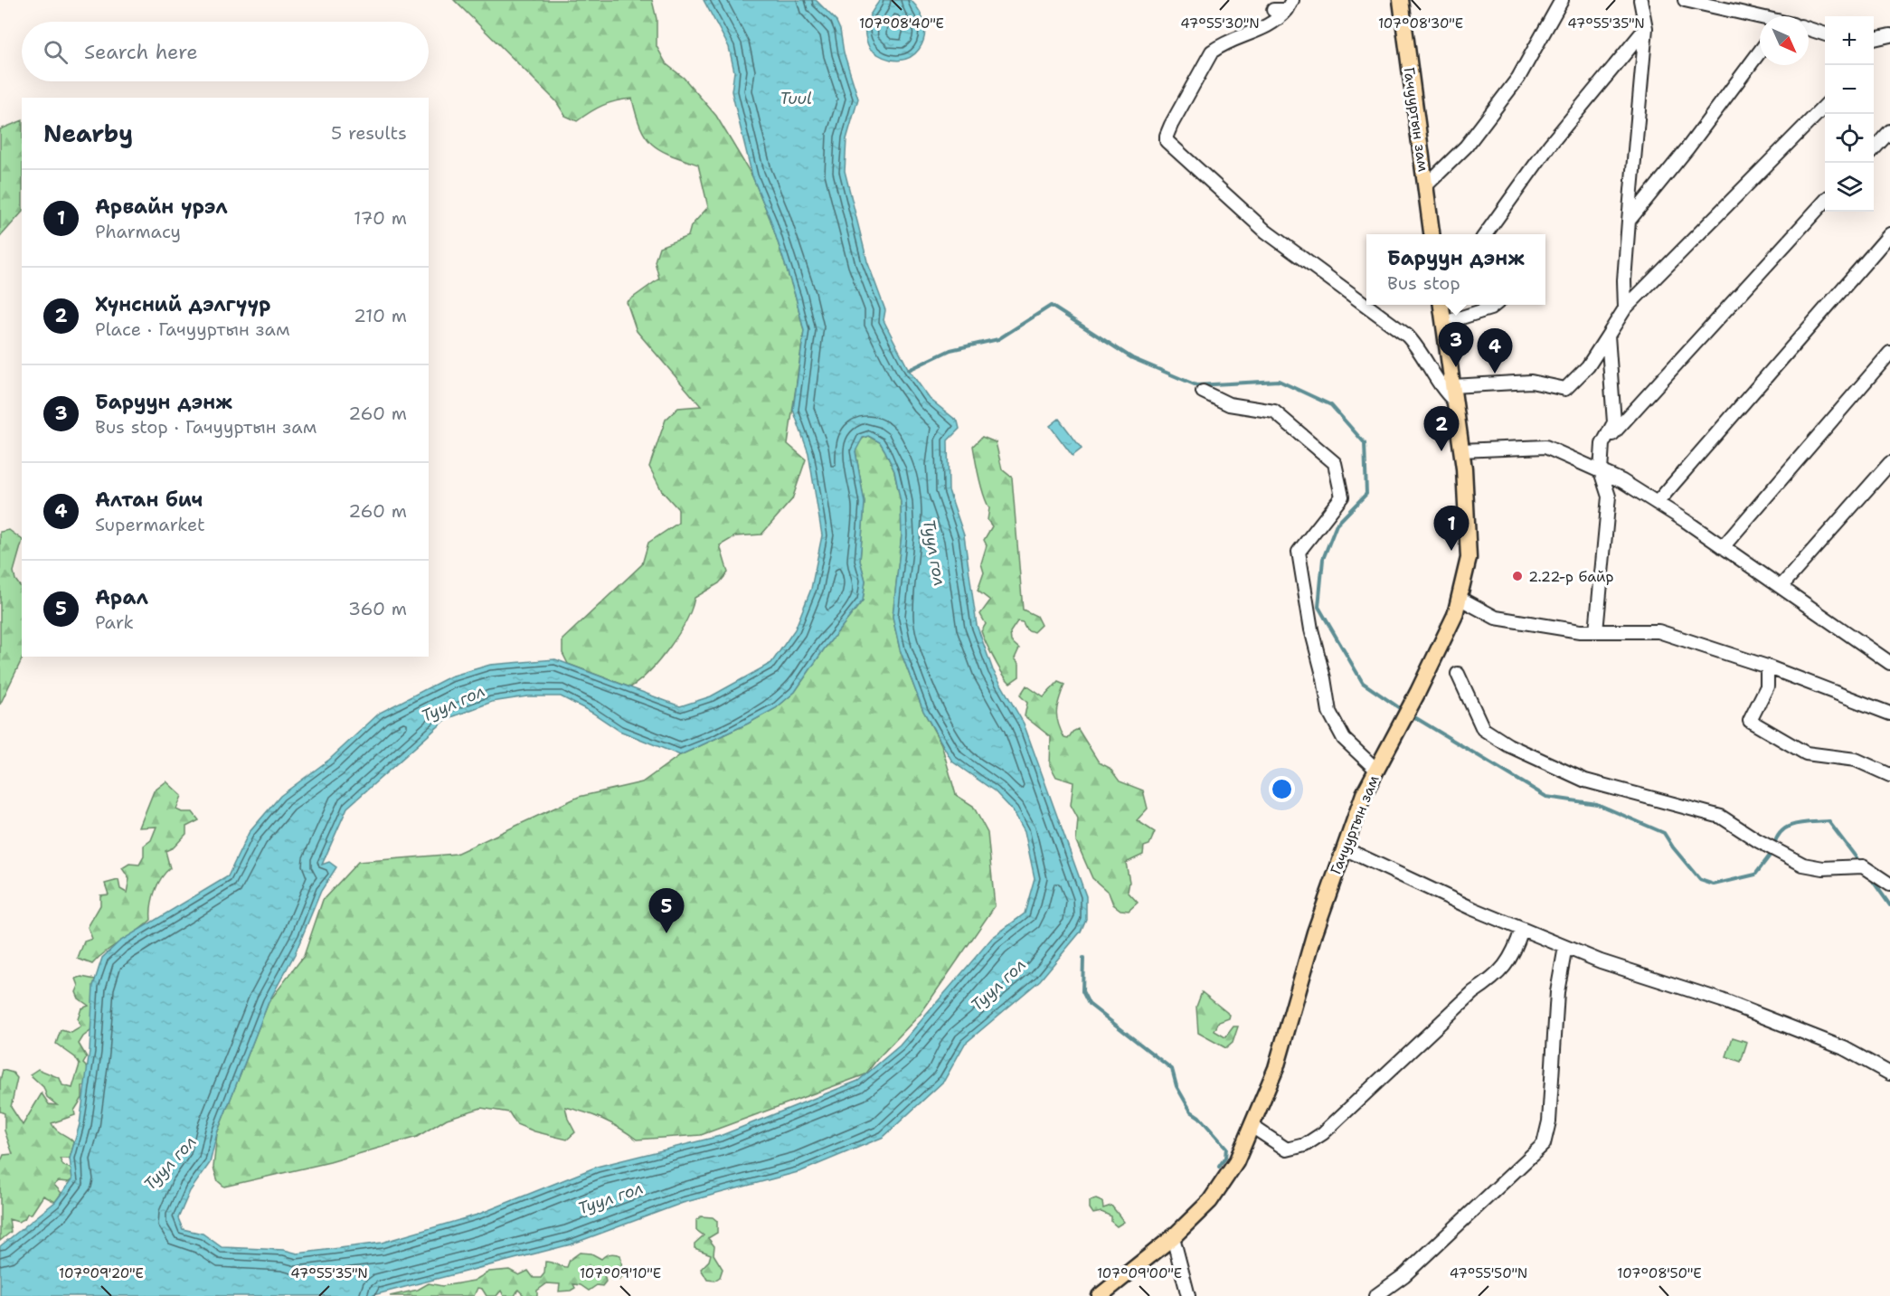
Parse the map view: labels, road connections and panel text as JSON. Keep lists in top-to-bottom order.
{
  "streets": {
    "main road": ["Гачууртын зам"]
  },
  "water": ["Tuul", "Туул гол"],
  "places": ["2.22-р байр"],
  "north": "bottom right",
  "page": {
    "map_buttons": ["+", "−"],
    "search": "Search here",
    "heading": ["Nearby", "5 results"],
    "list": [
      {
        "mark": "1",
        "name": "Арвайн үрэл",
        "note": "Pharmacy",
        "value": "170 m"
      },
      {
        "mark": "2",
        "name": "Хүнсний дэлгүүр",
        "note": "Place · Гачууртын зам",
        "value": "210 m"
      },
      {
        "mark": "3",
        "name": "Баруун дэнж",
        "note": "Bus stop · Гачууртын зам",
        "value": "260 m"
      },
      {
        "mark": "4",
        "name": "Алтан бич",
        "note": "Supermarket",
        "value": "260 m"
      },
      {
        "mark": "5",
        "name": "Арал",
        "note": "Park",
        "value": "360 m"
      }
    ],
    "popup": ["Баруун дэнж", "Bus stop"],
    "pins": [
      "3",
      "4",
      "2",
      "1",
      "5"
    ]
  },
  "coordinates": [
    "107°08'40\"E",
    "47°55'30\"N",
    "107°08'30\"E",
    "47°55'35\"N",
    "107°09'20\"E",
    "107°09'10\"E",
    "107°09'00\"E",
    "47°55'50\"N",
    "107°08'50\"E"
  ]
}
